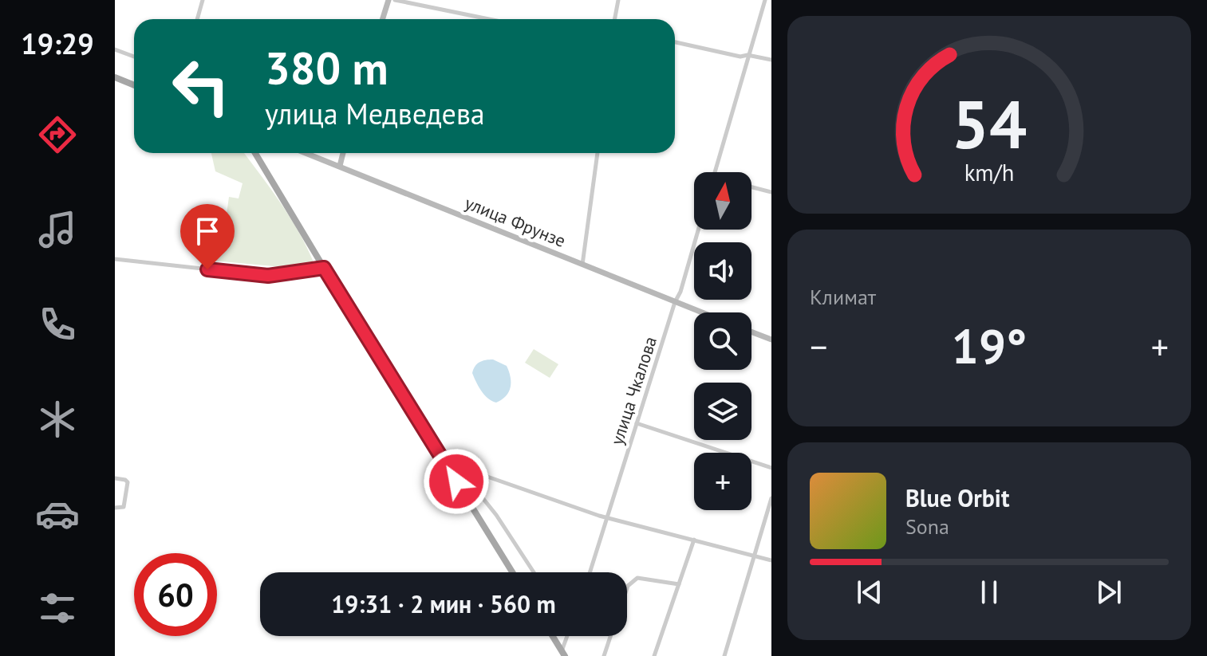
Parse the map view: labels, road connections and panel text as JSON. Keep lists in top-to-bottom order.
{
  "streets": {
    "main road": ["улица Фрунзе"],
    "street": ["улица Чкалова"]
  },
  "crossings": [
    ["улица Фрунзе", "улица Чкалова"]
  ],
  "north": "top",
  "page": {
    "tabs": "19:29",
    "turn": ["380 m", "улица Медведева"],
    "map_buttons": "+",
    "tile": "Климат",
    "heat": ["−", "19°", "+"],
    "song": ["Blue Orbit", "Sona"],
    "limit": "60",
    "trip": "19:31 · 2 мин · 560 m",
    "gauge": ["54", "km/h"]
  }
}
